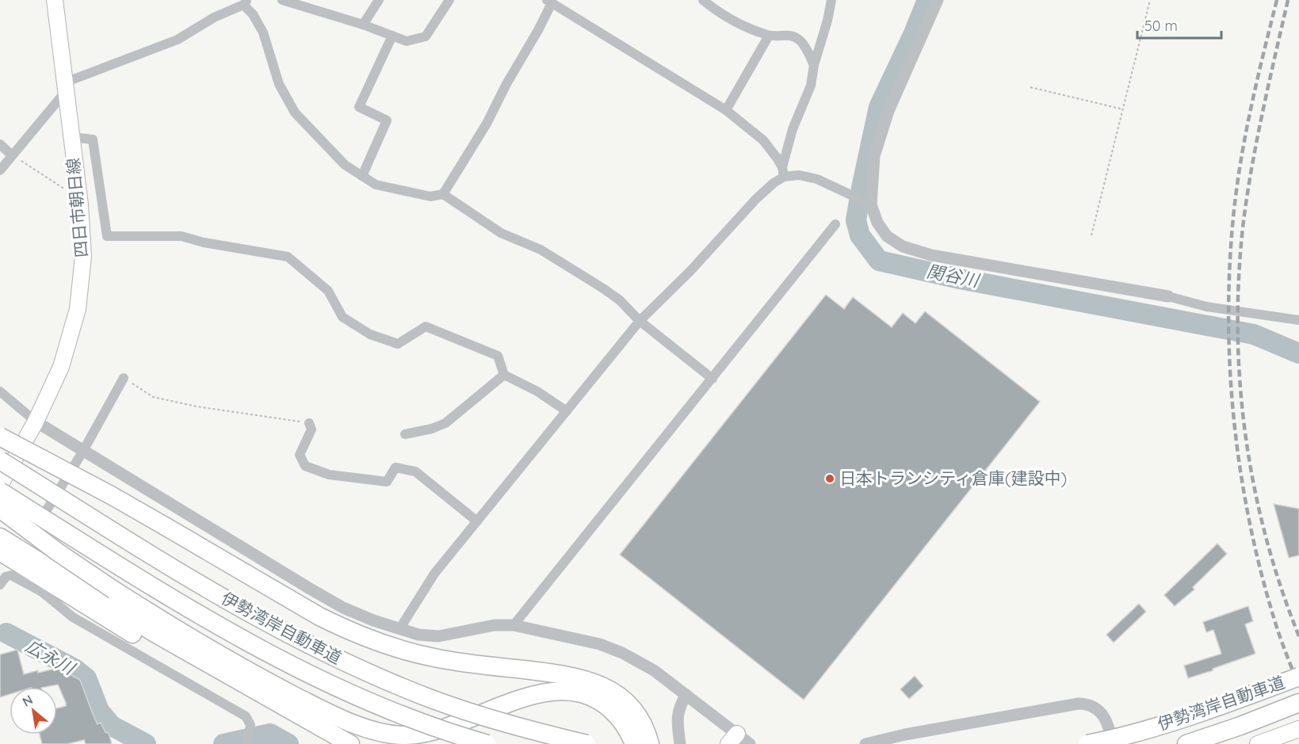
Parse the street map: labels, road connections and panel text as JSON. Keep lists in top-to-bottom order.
{
  "streets": {
    "highway": ["伊勢湾岸自動車道"],
    "main road": ["四日市朝日線"]
  },
  "water": ["関谷川", "広永川"],
  "places": ["日本トランシティ倉庫(建設中)"],
  "scale_bar": "50 m",
  "north": "top left"
}
